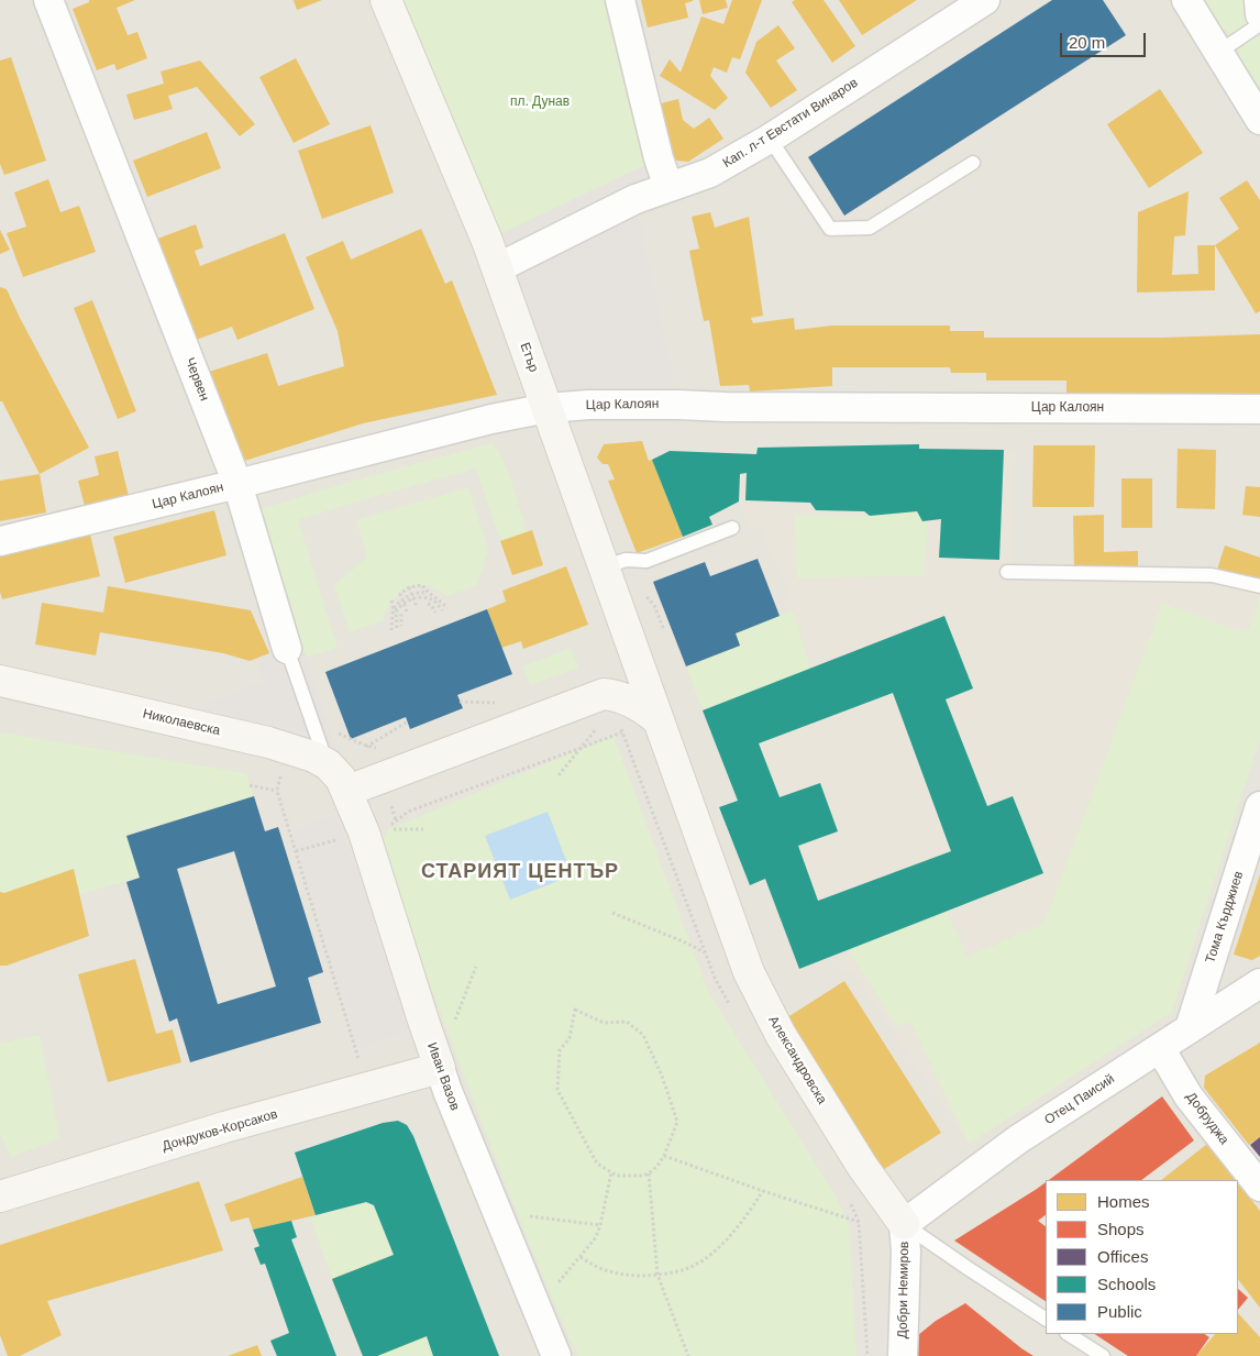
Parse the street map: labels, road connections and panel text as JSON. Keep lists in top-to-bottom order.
{
  "streets": {
    "street": [
      "Кап. л-т Евстати Винаров",
      "Етър",
      "Червен",
      "Цар Калоян",
      "Николаевска",
      "Тома Кърджиев",
      "Александровска",
      "Иван Вазов",
      "Отец Паисий",
      "Добруджа",
      "Дондуков-Корсаков",
      "Добри Немиров"
    ]
  },
  "crossings": [
    ["Кап. л-т Евстати Винаров", "Етър"],
    ["Етър", "Цар Калоян"],
    ["Етър", "Александровска"],
    ["Червен", "Цар Калоян"],
    ["Червен", "Николаевска"],
    ["Николаевска", "Иван Вазов"],
    ["Тома Кърджиев", "Отец Паисий"],
    ["Александровска", "Отец Паисий"],
    ["Александровска", "Добри Немиров"],
    ["Иван Вазов", "Дондуков-Корсаков"],
    ["Отец Паисий", "Добруджа"],
    ["Отец Паисий", "Добри Немиров"]
  ],
  "districts": ["СТАРИЯТ ЦЕНТЪР"],
  "parks": ["пл. Дунав"],
  "legend": [
    "Homes",
    "Shops",
    "Offices",
    "Schools",
    "Public"
  ],
  "scale_bar": "20 m"
}
